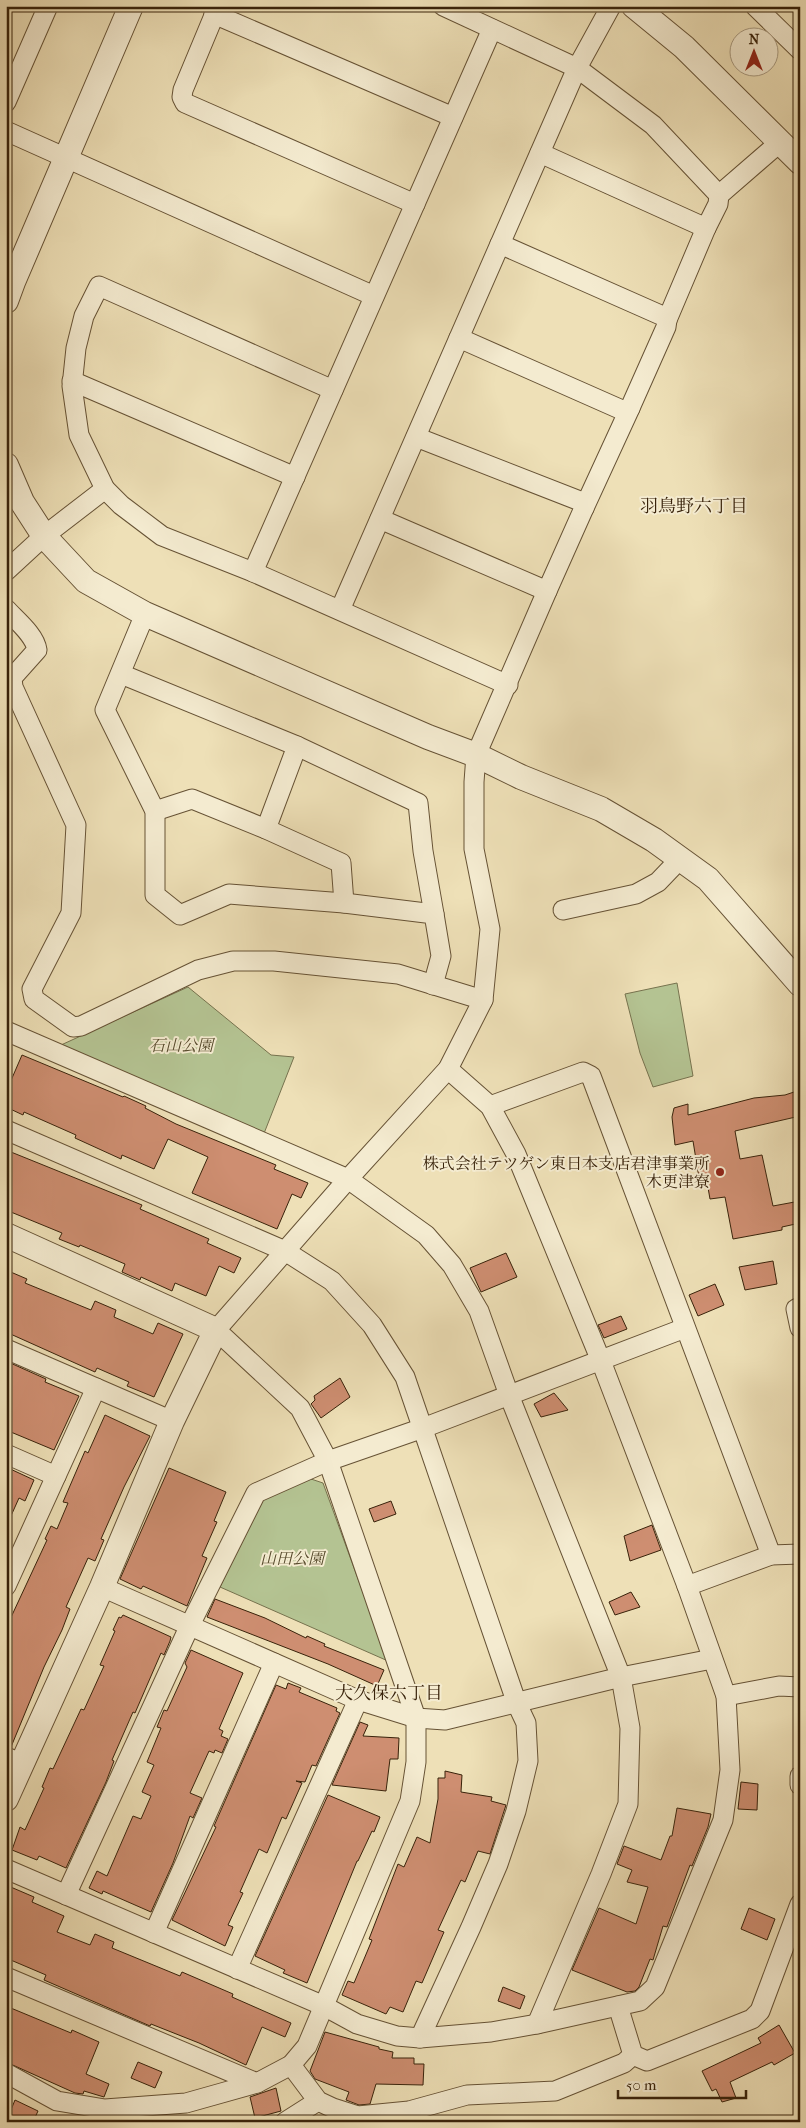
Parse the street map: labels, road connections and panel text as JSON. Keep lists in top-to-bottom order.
{
  "districts": ["羽鳥野六丁目", "大久保六丁目"],
  "parks": ["石山公園", "山田公園"],
  "places": ["株式会社テツゲン東日本支店君津事業所 木更津寮"],
  "scale_bar": "50 m",
  "north": "top"
}
